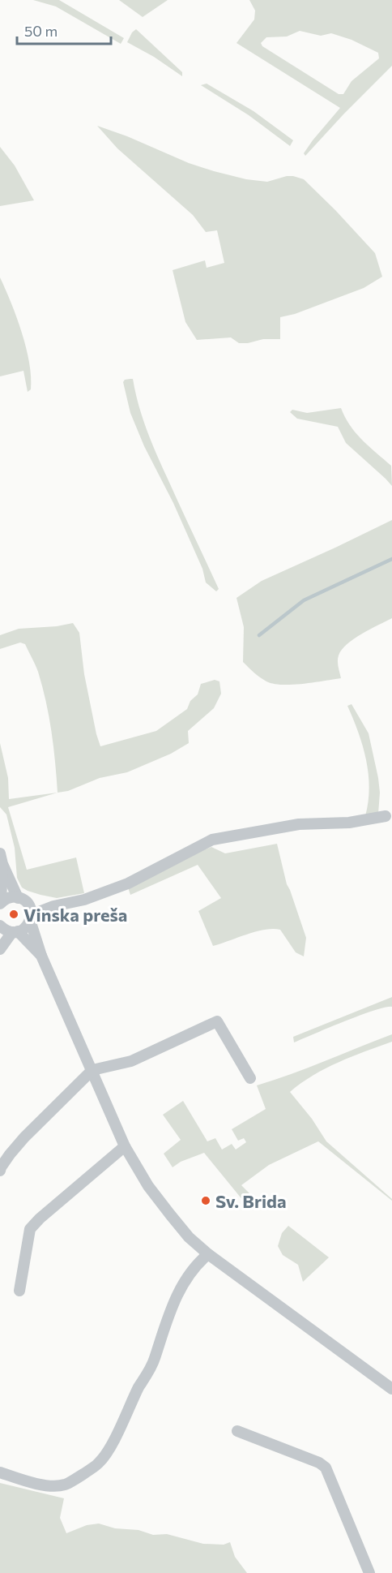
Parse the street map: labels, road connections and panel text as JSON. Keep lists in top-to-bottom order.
{
  "places": ["Vinska preša", "Sv. Brida"],
  "scale_bar": "50 m"
}
